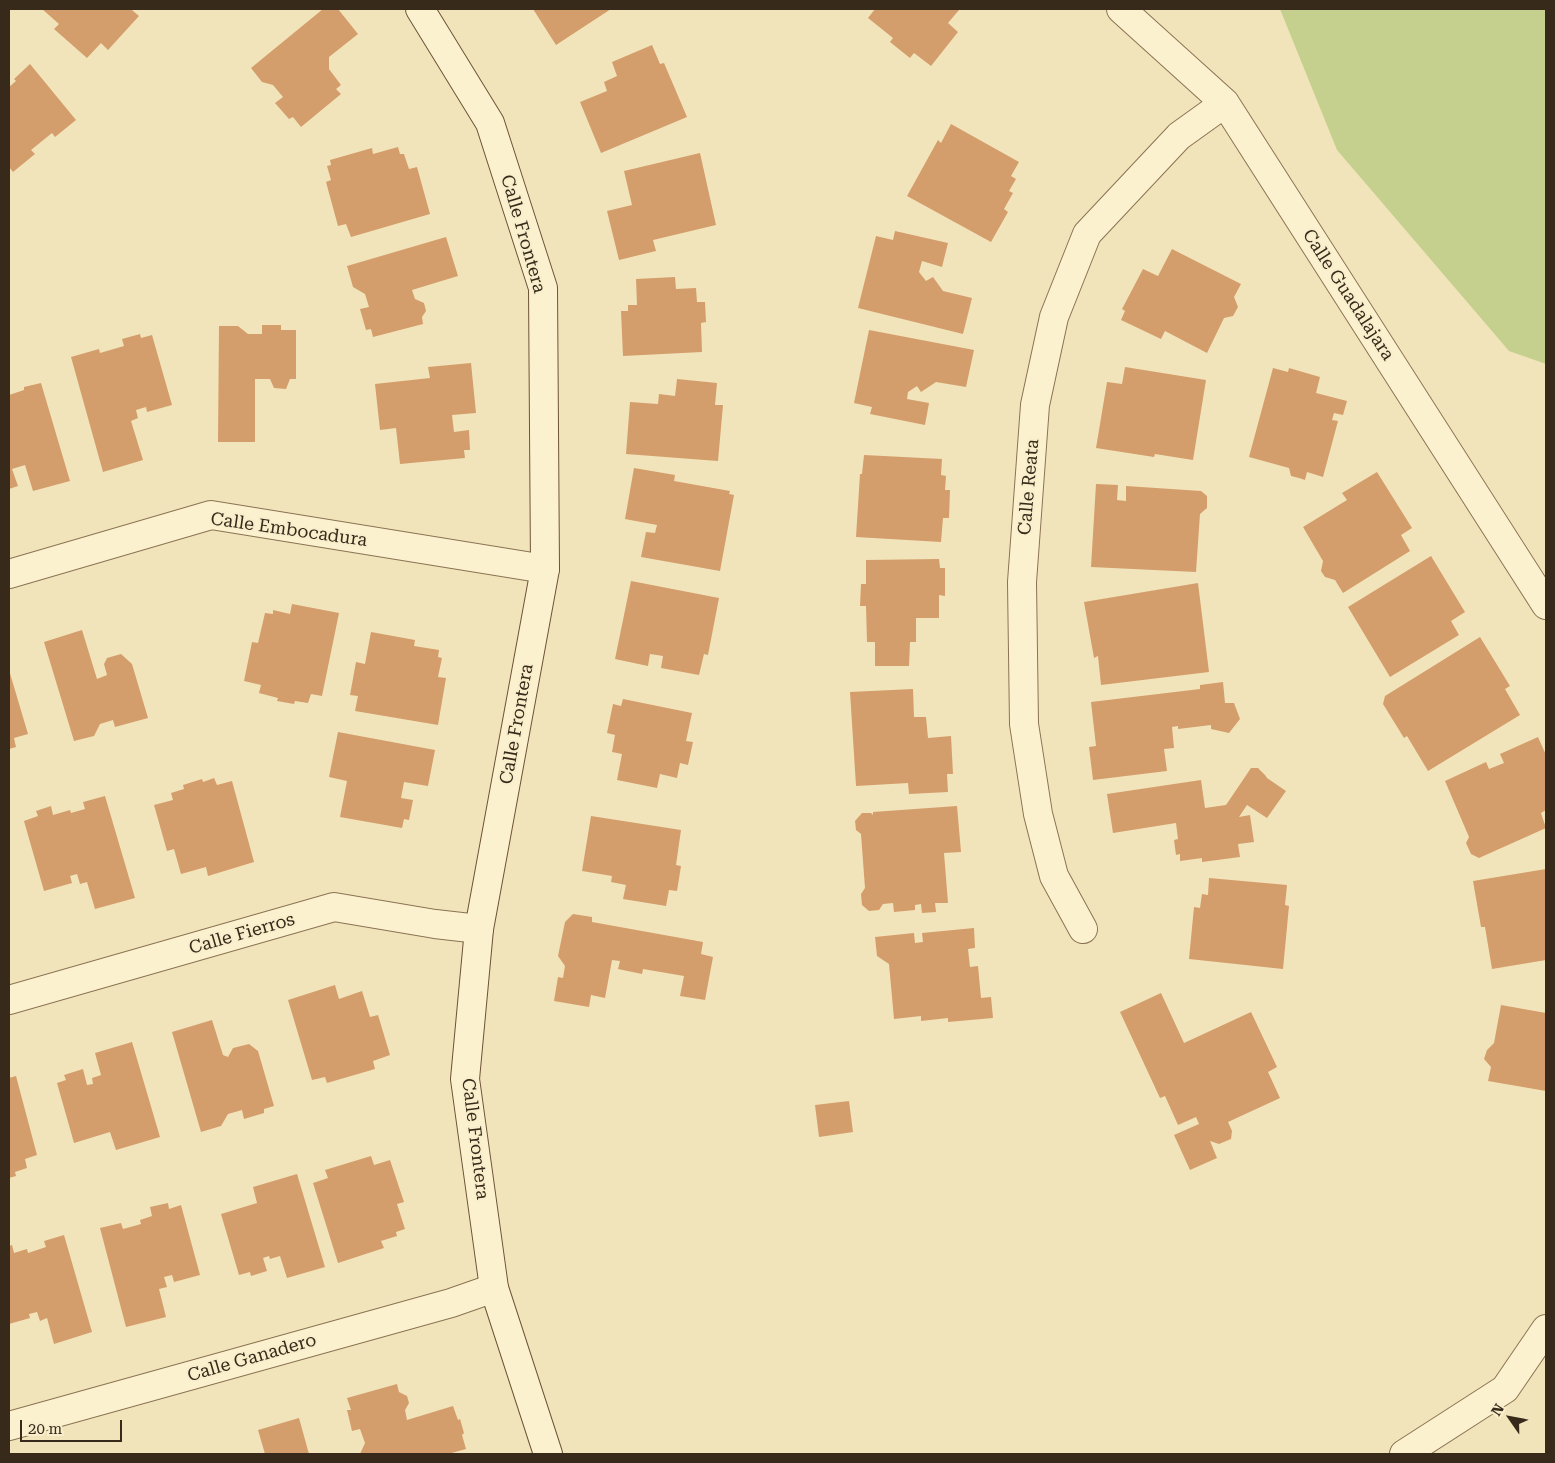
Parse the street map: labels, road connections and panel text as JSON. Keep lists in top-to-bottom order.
{
  "streets": {
    "street": [
      "Calle Frontera",
      "Calle Guadalajara",
      "Calle Reata",
      "Calle Embocadura",
      "Calle Fierros",
      "Calle Ganadero"
    ]
  },
  "crossings": [
    ["Calle Frontera", "Calle Embocadura"],
    ["Calle Frontera", "Calle Fierros"],
    ["Calle Frontera", "Calle Ganadero"],
    ["Calle Guadalajara", "Calle Reata"]
  ],
  "scale_bar": "20 m",
  "north": "top left"
}
